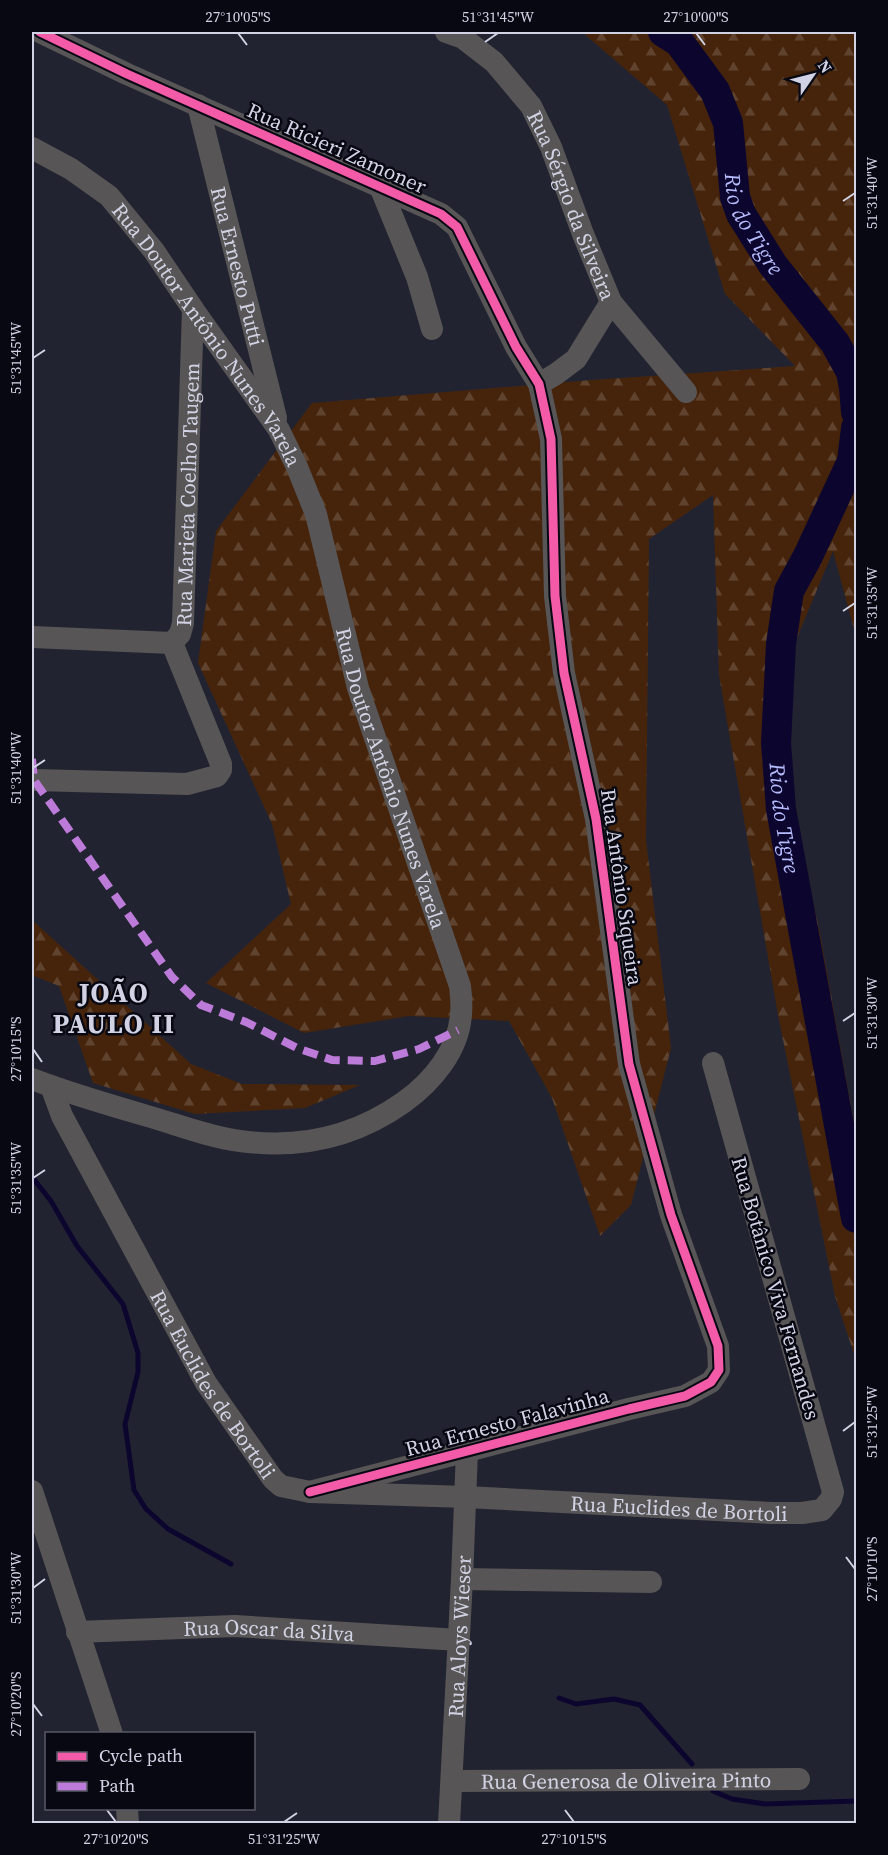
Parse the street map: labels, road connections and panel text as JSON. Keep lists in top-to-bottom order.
{
  "streets": {
    "street": [
      "Rua Ricieri Zamoner",
      "Rua Sérgio da Silveira",
      "Rua Ernesto Putti",
      "Rua Doutor Antônio Nunes Varela",
      "Rua Marieta Coelho Taugem",
      "Rua Antônio Siqueira",
      "Rua Botânico Viva Fernandes",
      "Rua Euclides de Bortoli",
      "Rua Ernesto Falavinha",
      "Rua Oscar da Silva",
      "Rua Aloys Wieser",
      "Rua Generosa de Oliveira Pinto"
    ]
  },
  "crossings": [
    ["Rua Ricieri Zamoner", "Rua Ernesto Putti"],
    ["Rua Ricieri Zamoner", "Rua Antônio Siqueira"],
    ["Rua Ernesto Putti", "Rua Doutor Antônio Nunes Varela"],
    ["Rua Doutor Antônio Nunes Varela", "Rua Marieta Coelho Taugem"],
    ["Rua Doutor Antônio Nunes Varela", "Rua Euclides de Bortoli"],
    ["Rua Antônio Siqueira", "Rua Ernesto Falavinha"],
    ["Rua Botânico Viva Fernandes", "Rua Euclides de Bortoli"],
    ["Rua Euclides de Bortoli", "Rua Ernesto Falavinha"],
    ["Rua Euclides de Bortoli", "Rua Aloys Wieser"],
    ["Rua Ernesto Falavinha", "Rua Aloys Wieser"],
    ["Rua Oscar da Silva", "Rua Aloys Wieser"],
    ["Rua Aloys Wieser", "Rua Generosa de Oliveira Pinto"]
  ],
  "districts": ["JOÃO PAULO II"],
  "water": ["Rio do Tigre"],
  "legend": ["Cycle path", "Path"],
  "north": "top right",
  "coordinates": [
    "27°10'05\"S",
    "51°31'45\"W",
    "27°10'00\"S",
    "51°31'40\"W",
    "51°31'35\"W",
    "51°31'30\"W",
    "27°10'15\"S",
    "51°31'25\"W",
    "27°10'10\"S",
    "27°10'20\"S"
  ]
}
